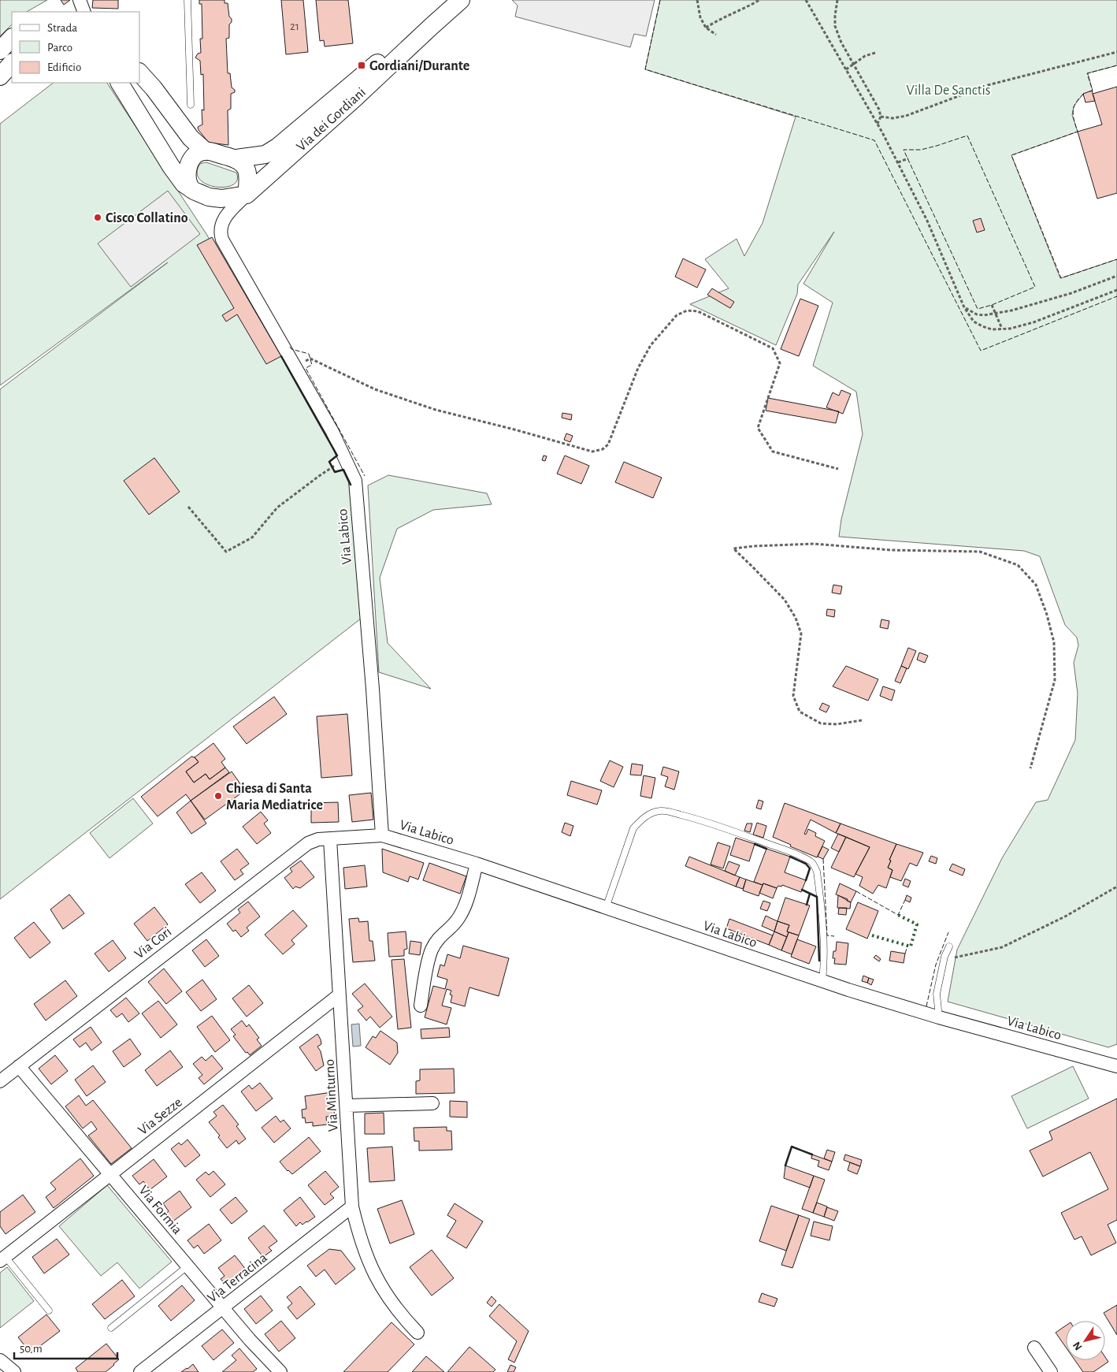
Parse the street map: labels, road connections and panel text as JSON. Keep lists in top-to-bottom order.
{
  "streets": {
    "street": [
      "Via dei Gordiani",
      "Via Labico",
      "Via Cori",
      "Via Minturno",
      "Via Sezze",
      "Via Formia",
      "Via Terracina"
    ]
  },
  "crossings": [
    ["Via dei Gordiani", "Via Labico"],
    ["Via Labico", "Via Cori"],
    ["Via Cori", "Via Minturno"],
    ["Via Cori", "Via Formia"],
    ["Via Minturno", "Via Sezze"],
    ["Via Minturno", "Via Terracina"],
    ["Via Sezze", "Via Formia"],
    ["Via Formia", "Via Terracina"]
  ],
  "parks": ["Villa De Sanctis"],
  "places": {
    "transit": ["Gordiani/Durante"],
    "other": ["Cisco Collatino", "Chiesa di Santa Maria Mediatrice"]
  },
  "house_numbers": ["21"],
  "legend": ["Strada", "Parco", "Edificio"],
  "scale_bar": "50 m",
  "north": "bottom left"
}
